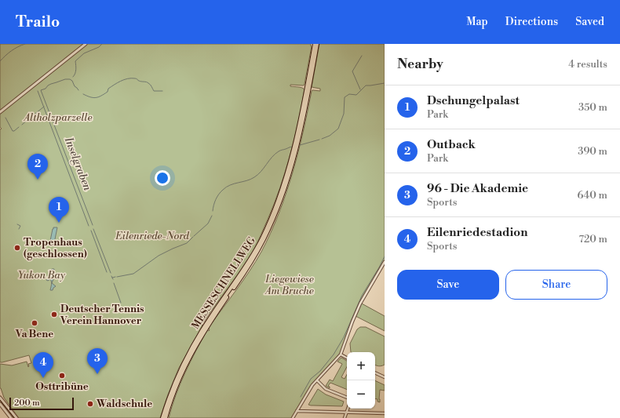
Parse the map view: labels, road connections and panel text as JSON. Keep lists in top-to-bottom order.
{
  "streets": {
    "highway": ["MESSESCHNELLWEG"]
  },
  "water": ["Inselgraben"],
  "parks": [
    "Altholzparzelle",
    "Eilenriede-Nord",
    "Yukon Bay",
    "Liegewiese Am Bruche"
  ],
  "places": [
    "Tropenhaus (geschlossen)",
    "Deutscher Tennis Verein Hannover",
    "Va Bene",
    "Osttribüne",
    "Waldschule"
  ],
  "scale_bar": "200 m",
  "page": {
    "header": "Trailo",
    "nav": ["Map", "Directions", "Saved"],
    "heading": ["Nearby", "4 results"],
    "list": [
      {
        "mark": "1",
        "name": "Dschungelpalast",
        "note": "Park",
        "value": "350 m"
      },
      {
        "mark": "2",
        "name": "Outback",
        "note": "Park",
        "value": "390 m"
      },
      {
        "mark": "3",
        "name": "96 - Die Akademie",
        "note": "Sports",
        "value": "640 m"
      },
      {
        "mark": "4",
        "name": "Eilenriedestadion",
        "note": "Sports",
        "value": "720 m"
      }
    ],
    "pins": [
      "2",
      "1",
      "3",
      "4"
    ],
    "buttons": ["Save", "Share"],
    "map_buttons": ["+", "−"],
    "scale": "200 m"
  }
}
